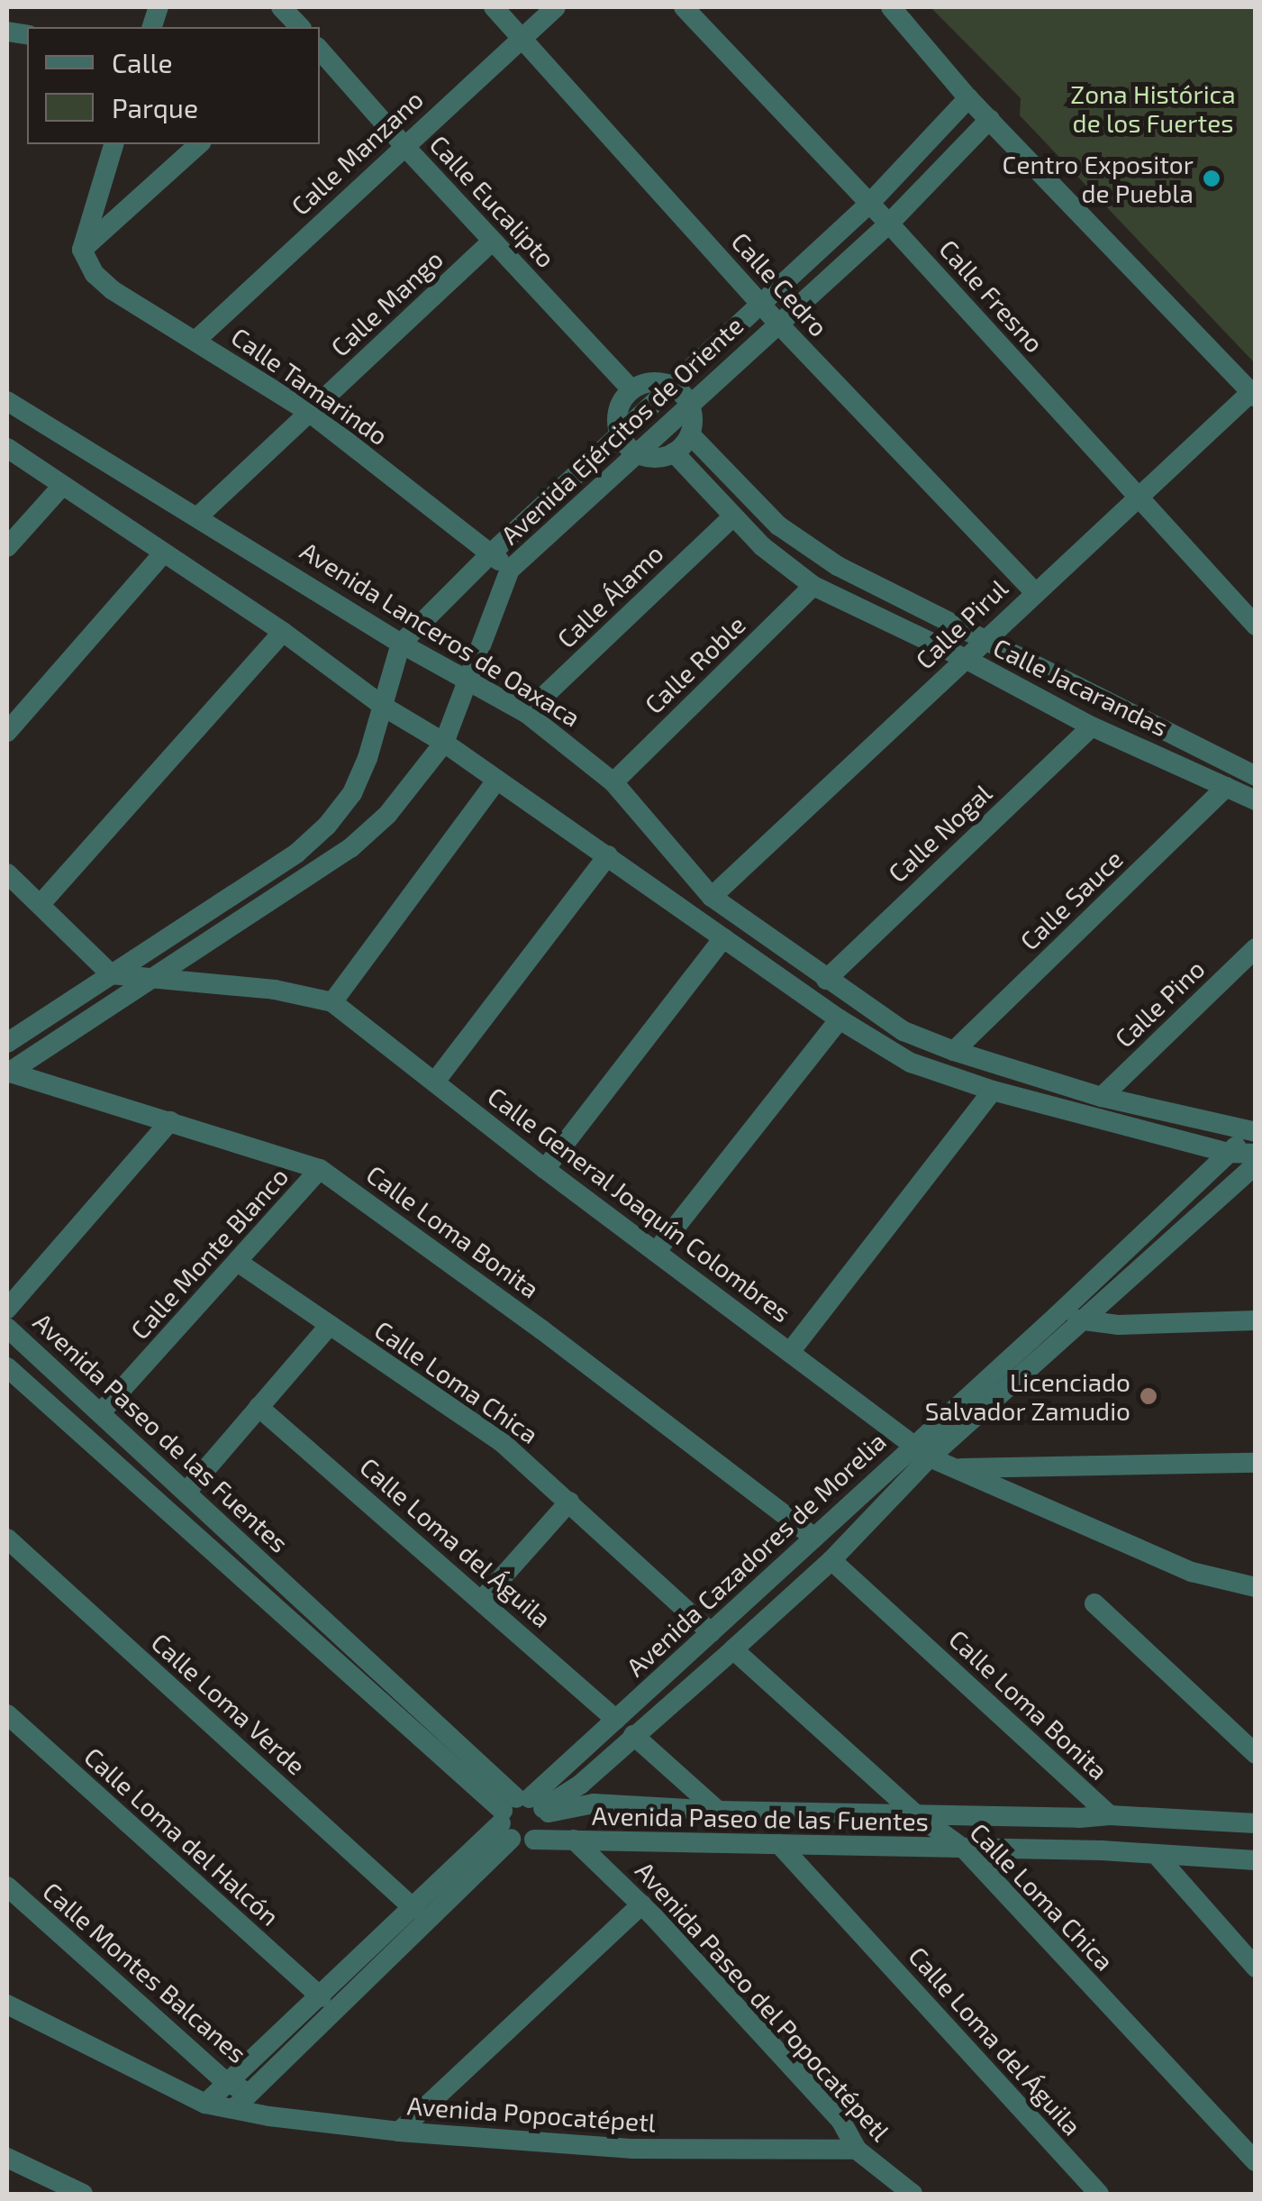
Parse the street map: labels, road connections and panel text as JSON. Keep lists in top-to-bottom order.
{
  "streets": {
    "street": [
      "Calle Manzano",
      "Calle Eucalipto",
      "Calle Cedro",
      "Calle Fresno",
      "Calle Mango",
      "Calle Tamarindo",
      "Avenida Ejércitos de Oriente",
      "Calle Álamo",
      "Calle Pirul",
      "Avenida Lanceros de Oaxaca",
      "Calle Roble",
      "Calle Jacarandas",
      "Calle Nogal",
      "Calle Sauce",
      "Calle Pino",
      "Calle General Joaquín Colombres",
      "Calle Loma Bonita",
      "Calle Monte Blanco",
      "Calle Loma Chica",
      "Avenida Paseo de las Fuentes",
      "Calle Loma del Águila",
      "Avenida Cazadores de Morelia",
      "Calle Loma Verde",
      "Calle Loma del Halcón",
      "Calle Montes Balcanes",
      "Avenida Paseo del Popocatépetl",
      "Avenida Popocatépetl"
    ]
  },
  "crossings": [
    ["Calle Manzano", "Calle Eucalipto"],
    ["Calle Manzano", "Calle Cedro"],
    ["Calle Manzano", "Calle Tamarindo"],
    ["Calle Eucalipto", "Calle Mango"],
    ["Calle Cedro", "Avenida Ejércitos de Oriente"],
    ["Calle Cedro", "Calle Pirul"],
    ["Calle Fresno", "Avenida Ejércitos de Oriente"],
    ["Calle Fresno", "Calle Pirul"],
    ["Calle Mango", "Calle Tamarindo"],
    ["Calle Mango", "Avenida Lanceros de Oaxaca"],
    ["Calle Tamarindo", "Avenida Ejércitos de Oriente"],
    ["Avenida Ejércitos de Oriente", "Avenida Lanceros de Oaxaca"],
    ["Avenida Ejércitos de Oriente", "Calle General Joaquín Colombres"],
    ["Avenida Ejércitos de Oriente", "Calle Loma Bonita"],
    ["Calle Álamo", "Avenida Lanceros de Oaxaca"],
    ["Calle Álamo", "Calle Jacarandas"],
    ["Calle Pirul", "Avenida Lanceros de Oaxaca"],
    ["Calle Pirul", "Calle Jacarandas"],
    ["Avenida Lanceros de Oaxaca", "Calle Roble"],
    ["Avenida Lanceros de Oaxaca", "Calle Nogal"],
    ["Avenida Lanceros de Oaxaca", "Calle Sauce"],
    ["Avenida Lanceros de Oaxaca", "Calle Pino"],
    ["Avenida Lanceros de Oaxaca", "Avenida Cazadores de Morelia"],
    ["Calle Roble", "Calle Jacarandas"],
    ["Calle Jacarandas", "Calle Nogal"],
    ["Calle Jacarandas", "Calle Sauce"],
    ["Calle General Joaquín Colombres", "Avenida Cazadores de Morelia"],
    ["Calle Loma Bonita", "Calle Monte Blanco"],
    ["Calle Loma Bonita", "Avenida Paseo de las Fuentes"],
    ["Calle Loma Bonita", "Avenida Cazadores de Morelia"],
    ["Calle Monte Blanco", "Calle Loma Chica"],
    ["Calle Monte Blanco", "Avenida Paseo de las Fuentes"],
    ["Calle Loma Chica", "Avenida Paseo de las Fuentes"],
    ["Calle Loma Chica", "Avenida Cazadores de Morelia"],
    ["Avenida Paseo de las Fuentes", "Calle Loma del Águila"],
    ["Avenida Paseo de las Fuentes", "Avenida Cazadores de Morelia"],
    ["Avenida Paseo de las Fuentes", "Avenida Paseo del Popocatépetl"],
    ["Calle Loma del Águila", "Avenida Cazadores de Morelia"],
    ["Avenida Cazadores de Morelia", "Calle Loma Verde"],
    ["Avenida Cazadores de Morelia", "Calle Loma del Halcón"],
    ["Avenida Cazadores de Morelia", "Calle Montes Balcanes"],
    ["Avenida Cazadores de Morelia", "Avenida Paseo del Popocatépetl"],
    ["Avenida Cazadores de Morelia", "Avenida Popocatépetl"],
    ["Avenida Paseo del Popocatépetl", "Avenida Popocatépetl"]
  ],
  "parks": ["Zona Histórica de los Fuertes"],
  "places": ["Centro Expositor de Puebla", "Licenciado Salvador Zamudio"],
  "legend": ["Calle", "Parque"]
}
